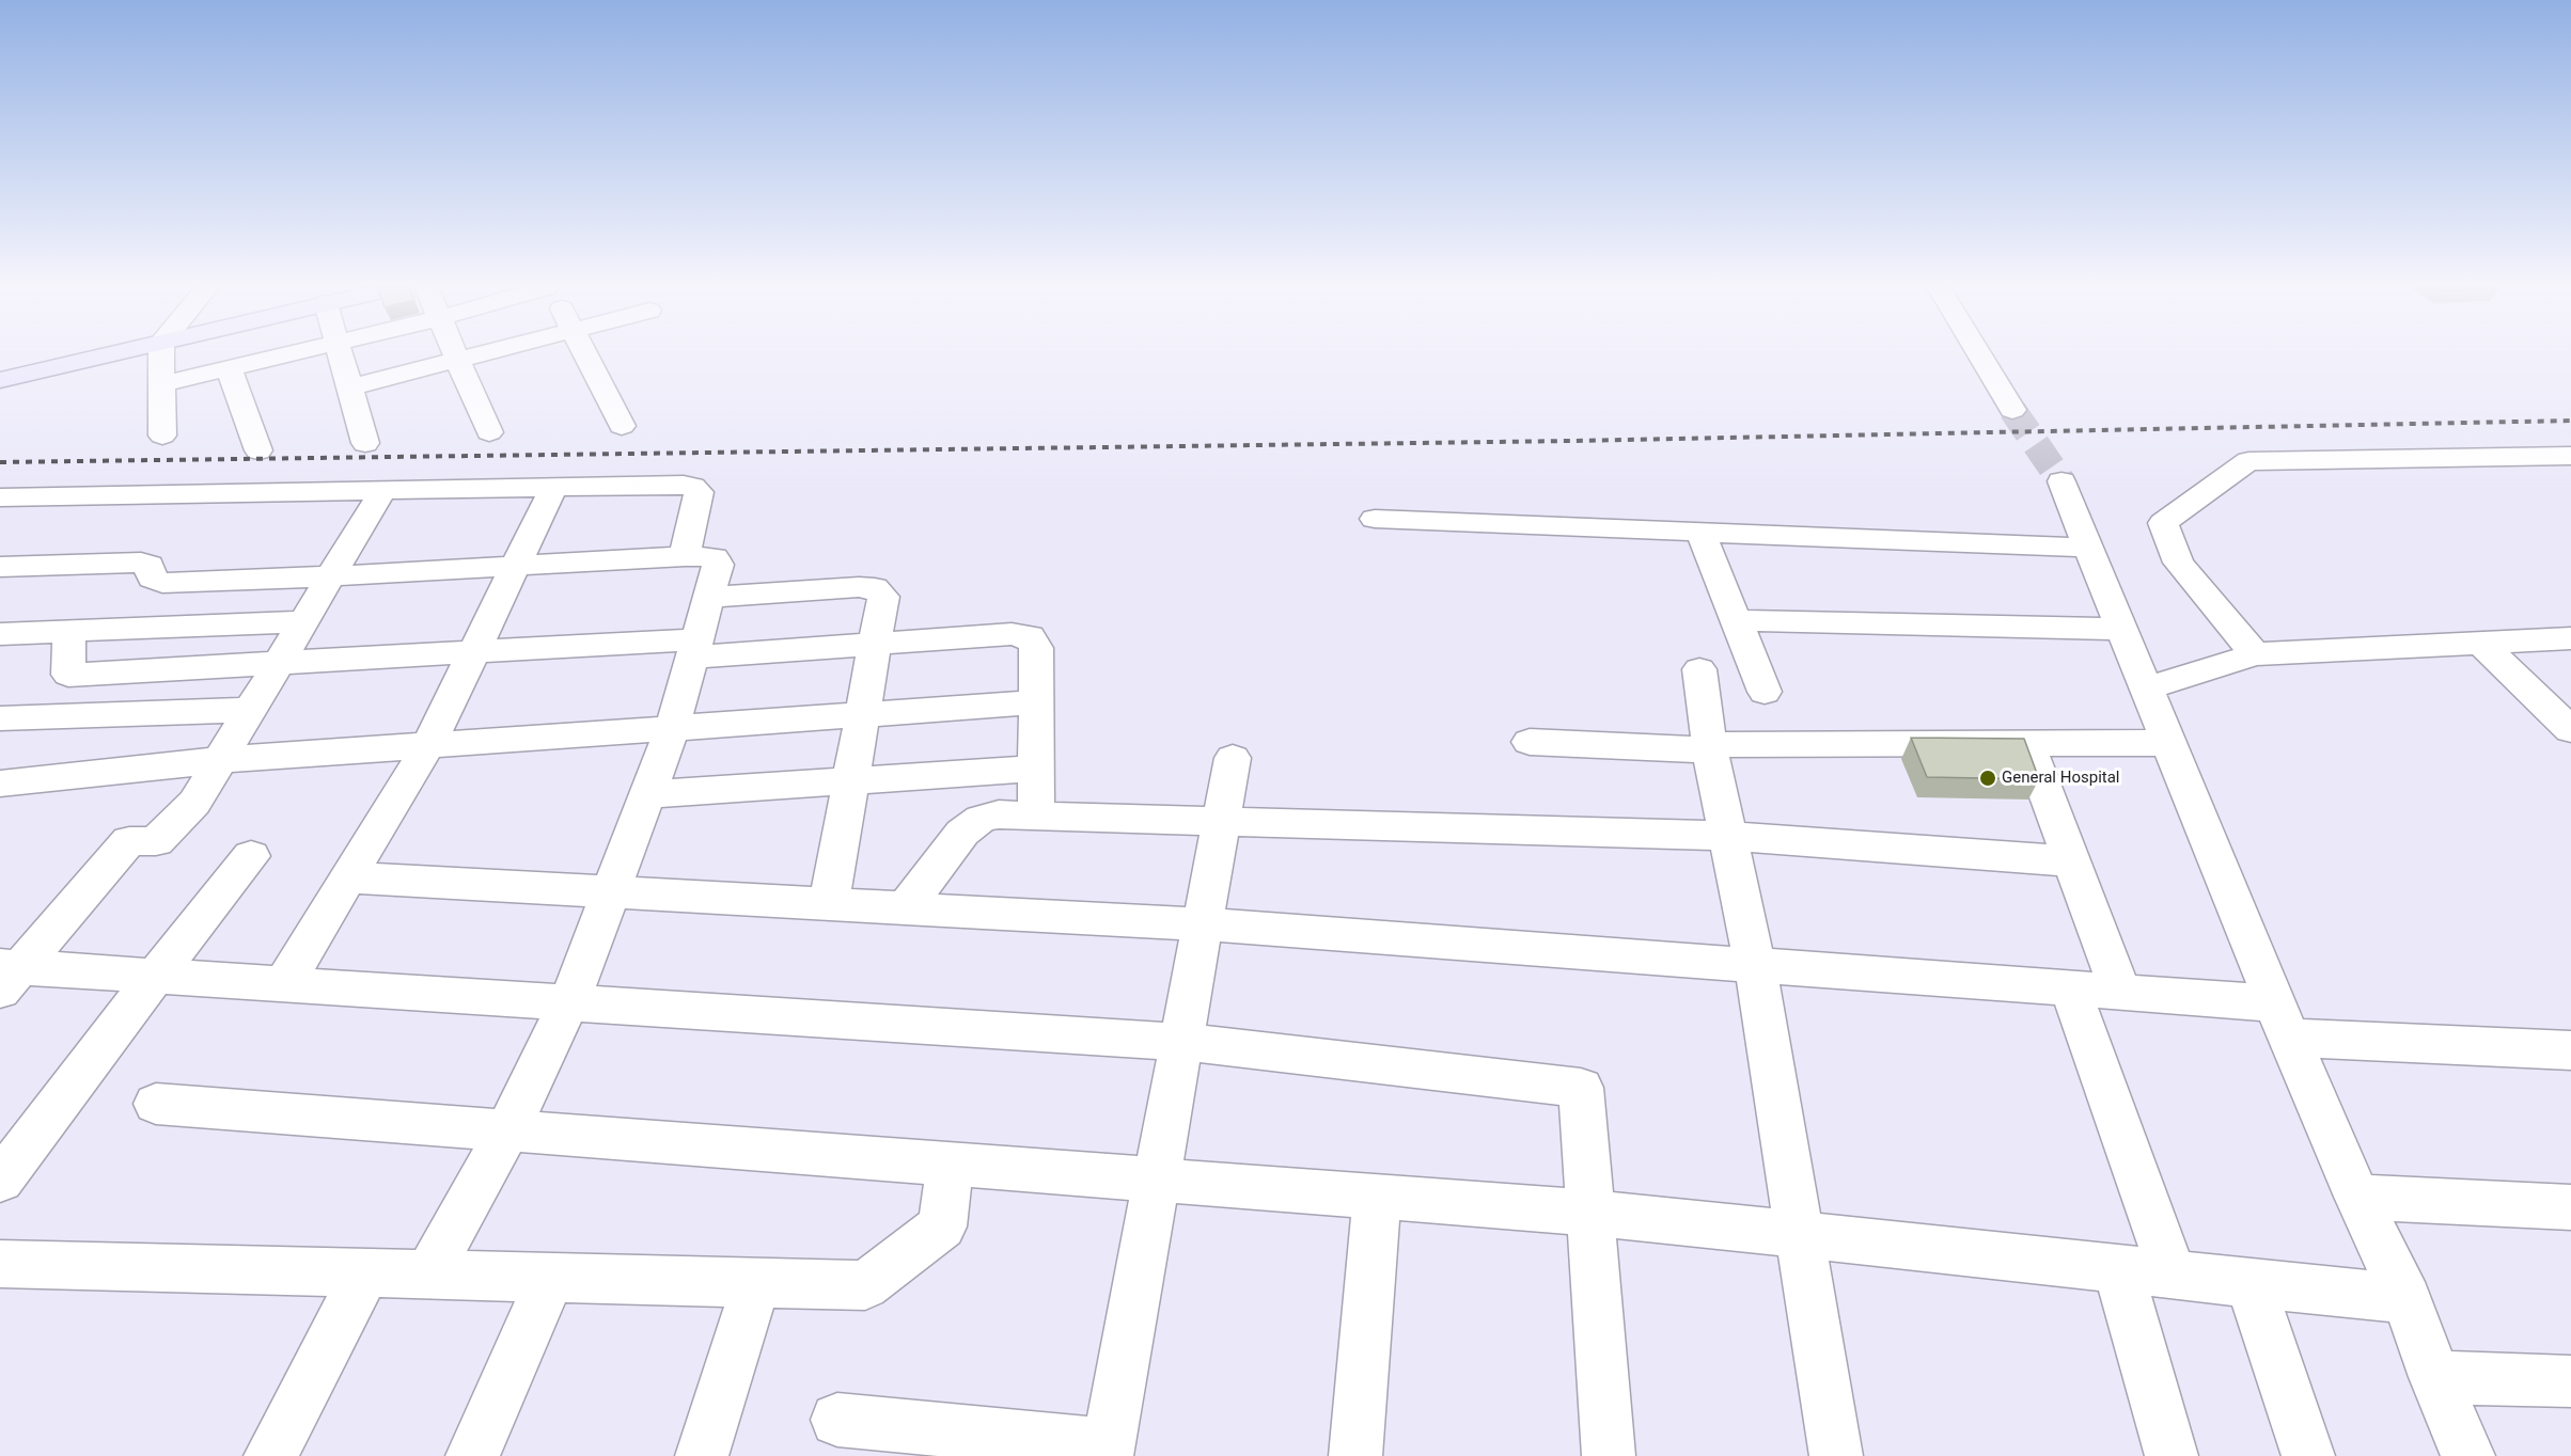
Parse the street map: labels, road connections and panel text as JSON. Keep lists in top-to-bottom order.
{
  "places": ["General Hospital"]
}
